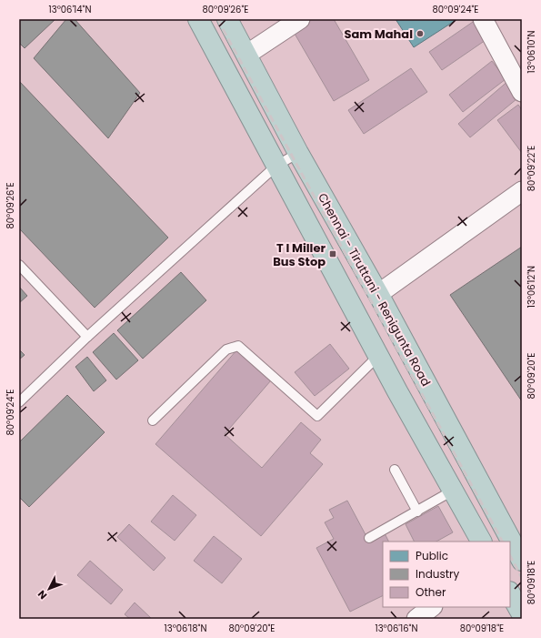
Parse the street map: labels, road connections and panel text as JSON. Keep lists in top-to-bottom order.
{
  "streets": {
    "highway": ["Chennai - Tiruttani - Renigunta Road"]
  },
  "places": {
    "other": ["Sam Mahal"],
    "transit": ["T I Miller Bus Stop"]
  },
  "legend": ["Public", "Industry", "Other"],
  "north": "bottom left",
  "coordinates": [
    "13°06'14\"N",
    "80°09'26\"E",
    "80°09'24\"E",
    "13°06'10\"N",
    "80°09'22\"E",
    "13°06'12\"N",
    "80°09'20\"E",
    "80°09'18\"E",
    "13°06'18\"N",
    "13°06'16\"N"
  ]
}
